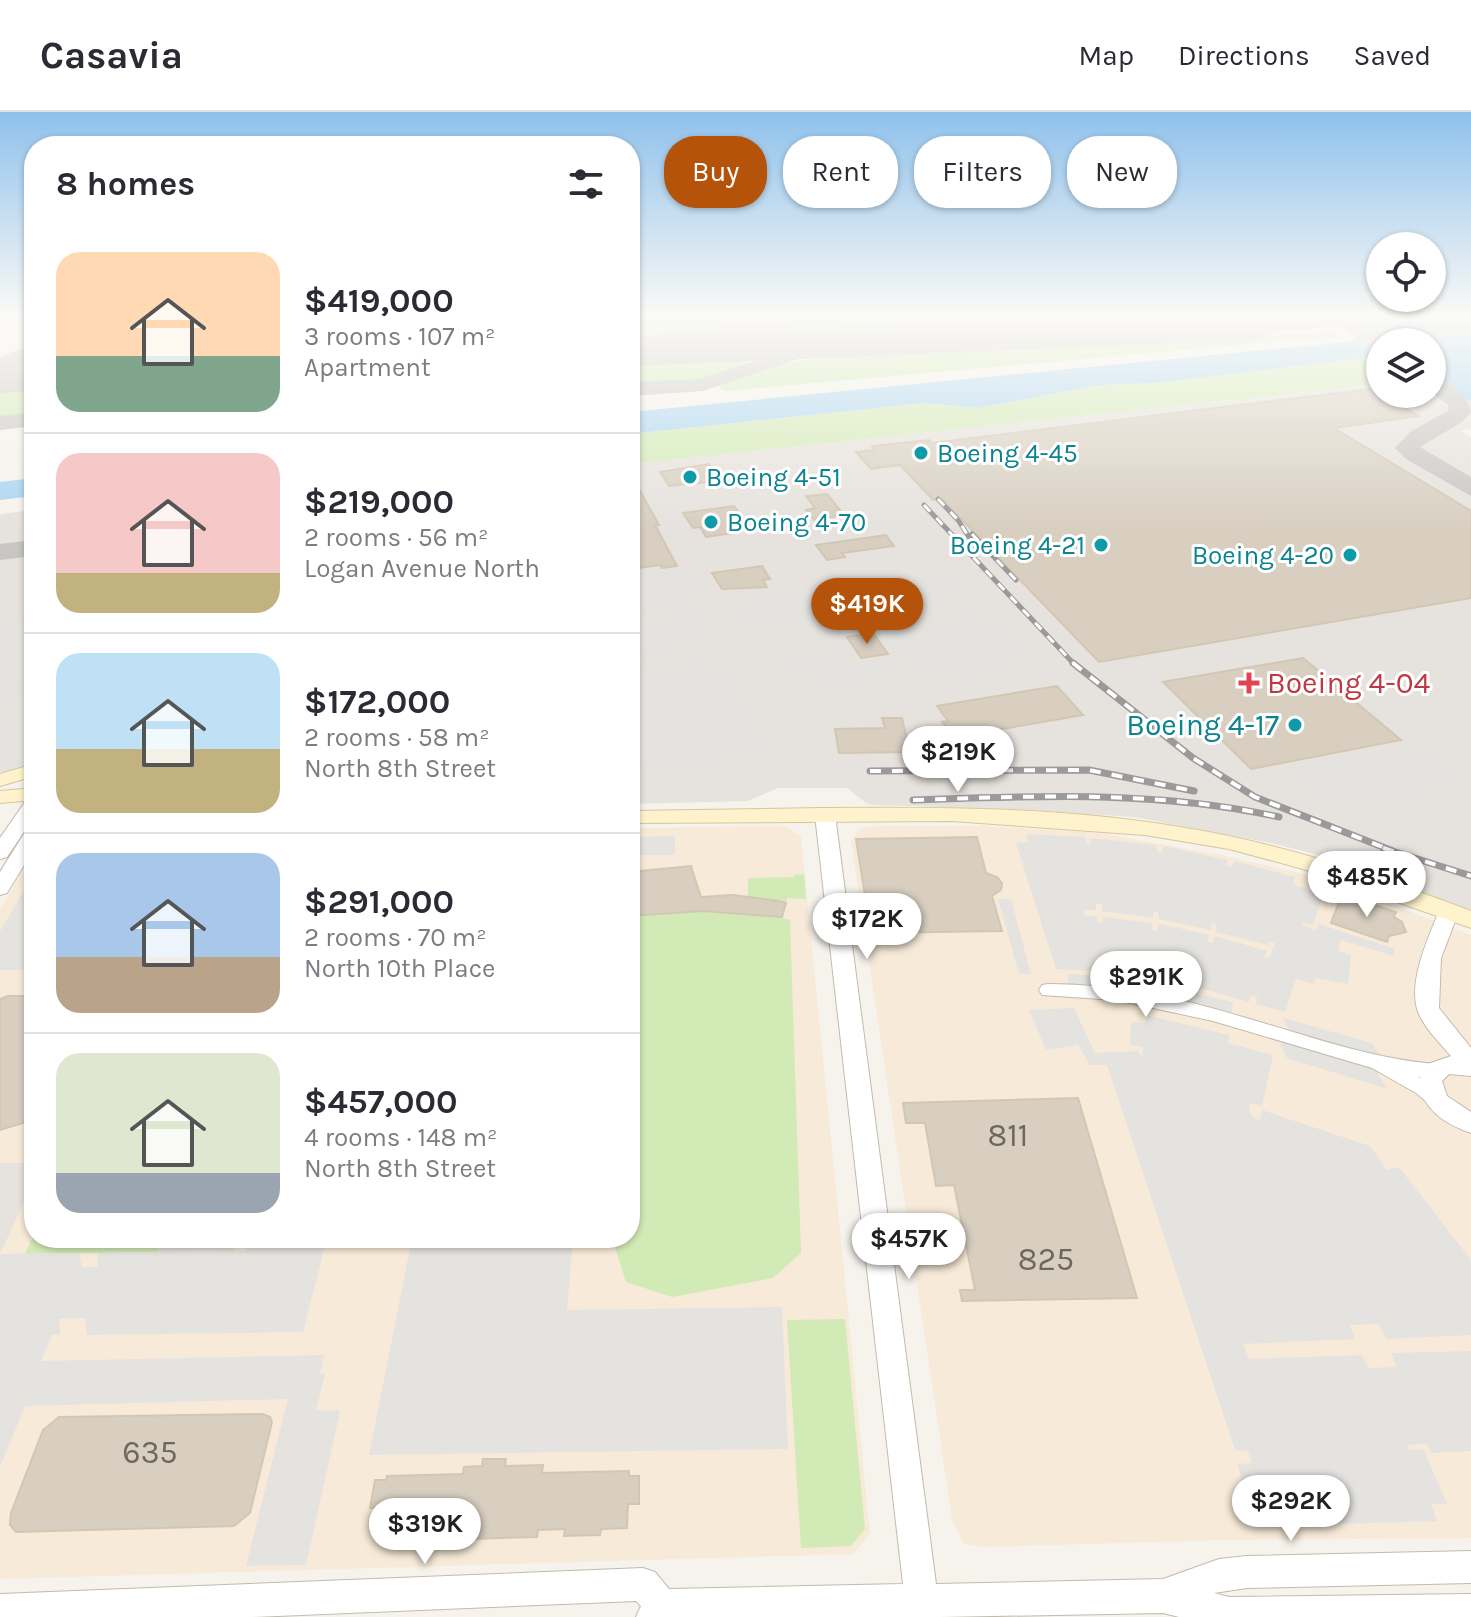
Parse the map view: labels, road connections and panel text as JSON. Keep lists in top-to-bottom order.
{
  "places": {
    "other": [
      "Boeing 4-45",
      "Boeing 4-51",
      "Boeing 4-70",
      "Boeing 4-21",
      "Boeing 4-20",
      "Boeing 4-17"
    ],
    "health": ["Boeing 4-04"]
  },
  "house_numbers": ["811", "825", "635"],
  "page": {
    "header": "Casavia",
    "nav": ["Map", "Directions", "Saved"],
    "chip": [
      "Buy",
      "Rent",
      "Filters",
      "New"
    ],
    "heading": "8 homes",
    "list": [
      {
        "name": "$419,000",
        "note": "3 rooms · 107 m² · Apartment"
      },
      {
        "name": "$219,000",
        "note": "2 rooms · 56 m² · Logan Avenue North"
      },
      {
        "name": "$172,000",
        "note": "2 rooms · 58 m² · North 8th Street"
      },
      {
        "name": "$291,000",
        "note": "2 rooms · 70 m² · North 10th Place"
      },
      {
        "name": "$457,000",
        "note": "4 rooms · 148 m² · North 8th Street"
      }
    ],
    "price": [
      "$419K",
      "$219K",
      "$485K",
      "$172K",
      "$291K",
      "$457K",
      "$292K",
      "$319K"
    ]
  }
}
